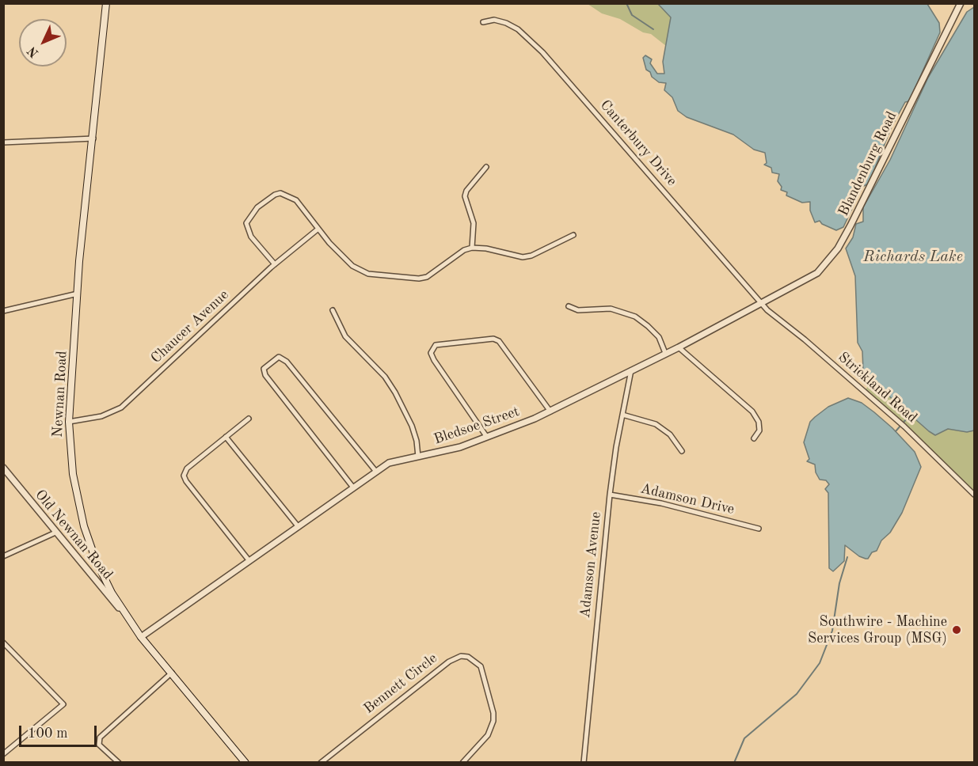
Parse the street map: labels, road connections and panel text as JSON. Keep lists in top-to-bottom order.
{
  "streets": {
    "main road": ["Newnan Road"],
    "street": [
      "Canterbury Drive",
      "Blandenburg Road",
      "Chaucer Avenue",
      "Strickland Road",
      "Bledsoe Street",
      "Adamson Drive",
      "Old Newnan Road",
      "Adamson Avenue",
      "Bennett Circle"
    ]
  },
  "crossings": [
    ["Canterbury Drive", "Blandenburg Road"],
    ["Canterbury Drive", "Strickland Road"],
    ["Canterbury Drive", "Bledsoe Street"],
    ["Blandenburg Road", "Strickland Road"],
    ["Blandenburg Road", "Bledsoe Street"],
    ["Chaucer Avenue", "Newnan Road"],
    ["Strickland Road", "Bledsoe Street"],
    ["Newnan Road", "Bledsoe Street"],
    ["Newnan Road", "Old Newnan Road"],
    ["Bledsoe Street", "Adamson Avenue"],
    ["Adamson Drive", "Adamson Avenue"]
  ],
  "water": ["Richards Lake"],
  "places": ["Southwire - Machine Services Group (MSG)"],
  "scale_bar": "100 m",
  "north": "bottom left"
}
